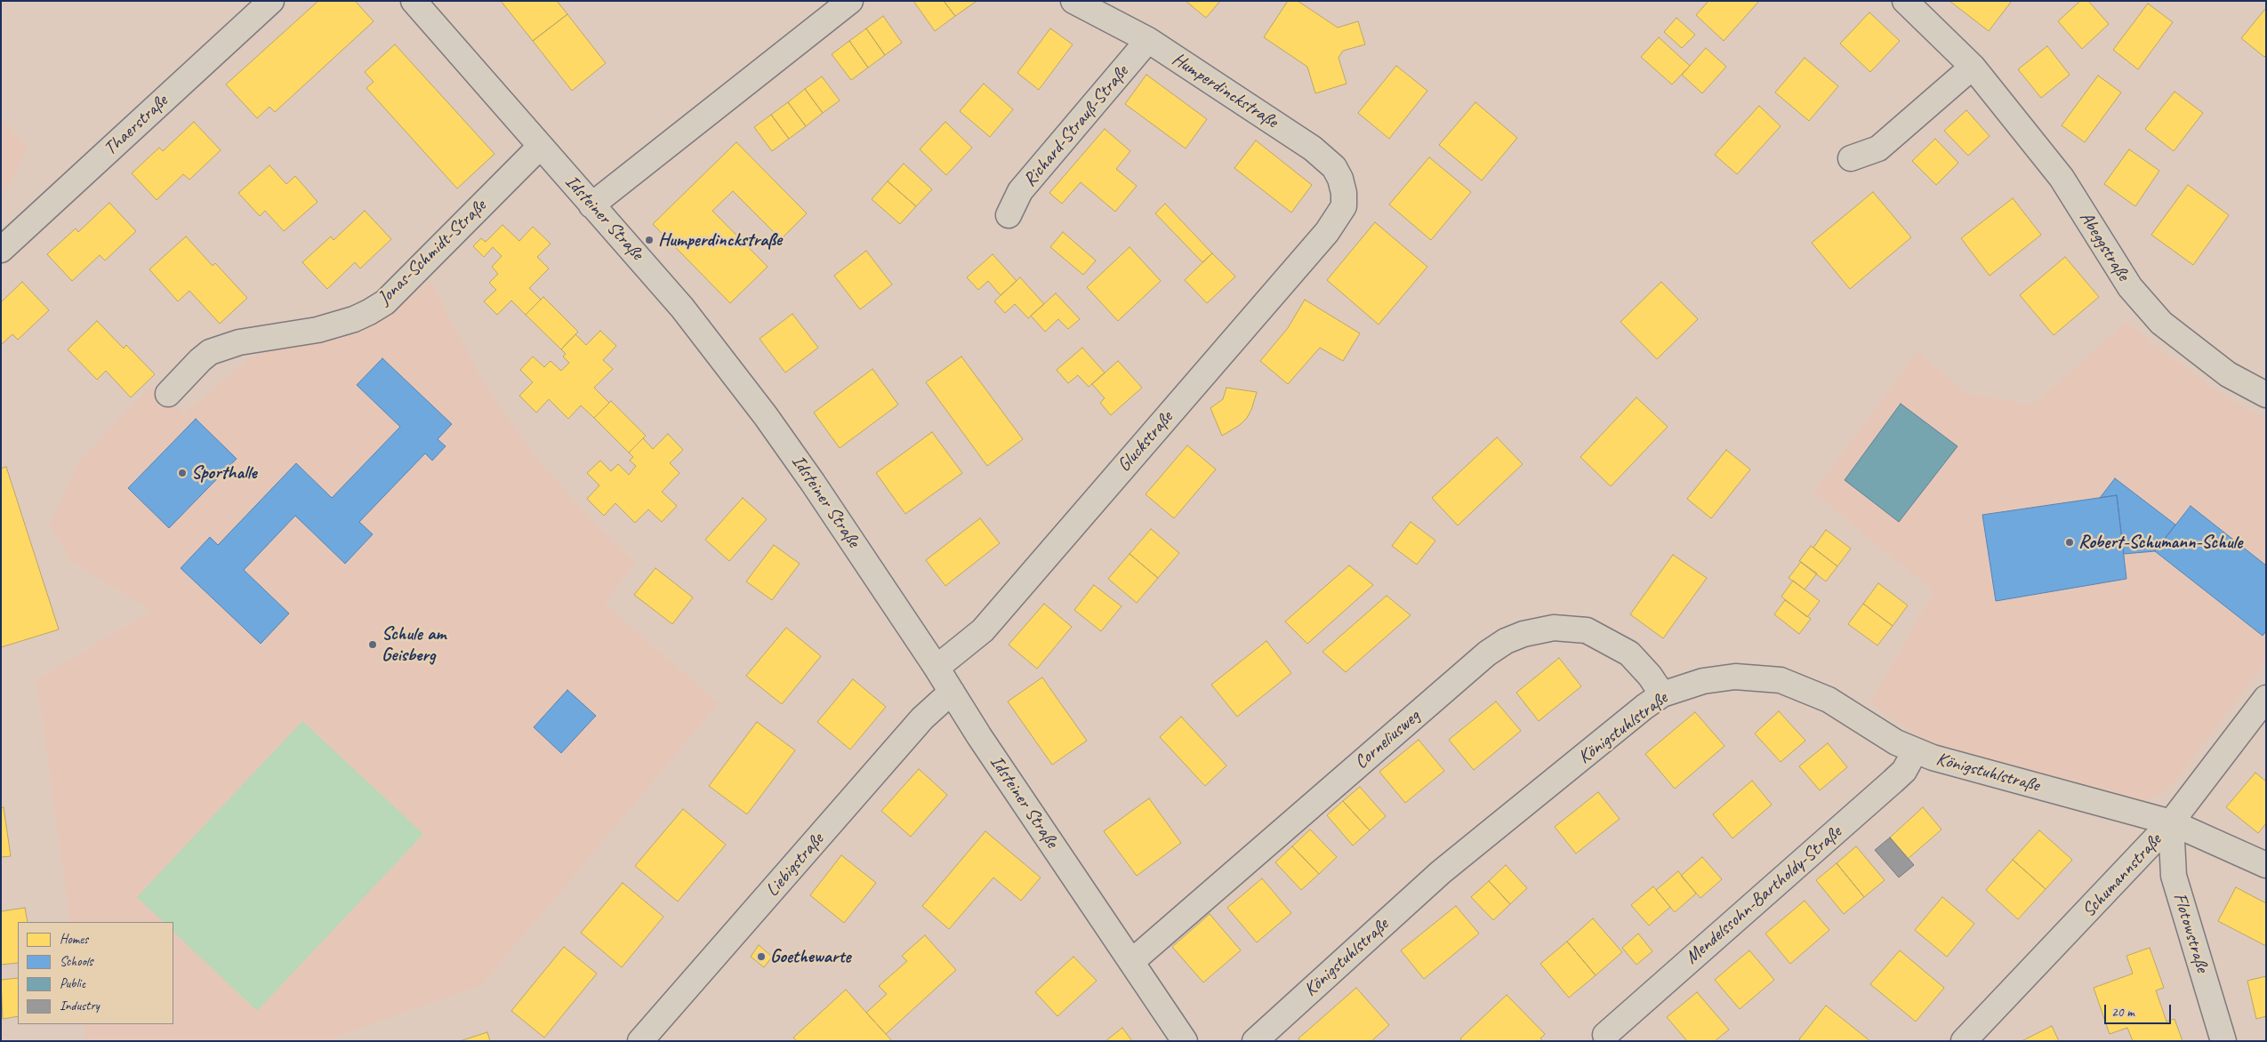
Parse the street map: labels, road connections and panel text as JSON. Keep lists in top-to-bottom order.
{
  "streets": {
    "street": [
      "Humperdinckstraße",
      "Thaerstraße",
      "Richard-Strauß-Straße",
      "Idsteiner Straße",
      "Abeggstraße",
      "Jonas-Schmidt-Straße",
      "Gluckstraße",
      "Königstuhlstraße",
      "Corneliusweg",
      "Liebigstraße",
      "Schumannstraße",
      "Mendelssohn-Bartholdy-Straße",
      "Flotowstraße"
    ]
  },
  "crossings": [
    ["Humperdinckstraße", "Richard-Strauß-Straße"],
    ["Humperdinckstraße", "Gluckstraße"],
    ["Idsteiner Straße", "Jonas-Schmidt-Straße"],
    ["Idsteiner Straße", "Gluckstraße"],
    ["Idsteiner Straße", "Corneliusweg"],
    ["Idsteiner Straße", "Liebigstraße"],
    ["Königstuhlstraße", "Corneliusweg"],
    ["Königstuhlstraße", "Schumannstraße"],
    ["Königstuhlstraße", "Mendelssohn-Bartholdy-Straße"],
    ["Königstuhlstraße", "Flotowstraße"],
    ["Schumannstraße", "Flotowstraße"]
  ],
  "places": [
    "Humperdinckstraße",
    "Sporthalle",
    "Robert-Schumann-Schule",
    "Schule am Geisberg",
    "Goethewarte"
  ],
  "legend": [
    "Homes",
    "Schools",
    "Public",
    "Industry"
  ],
  "scale_bar": "20 m"
}
